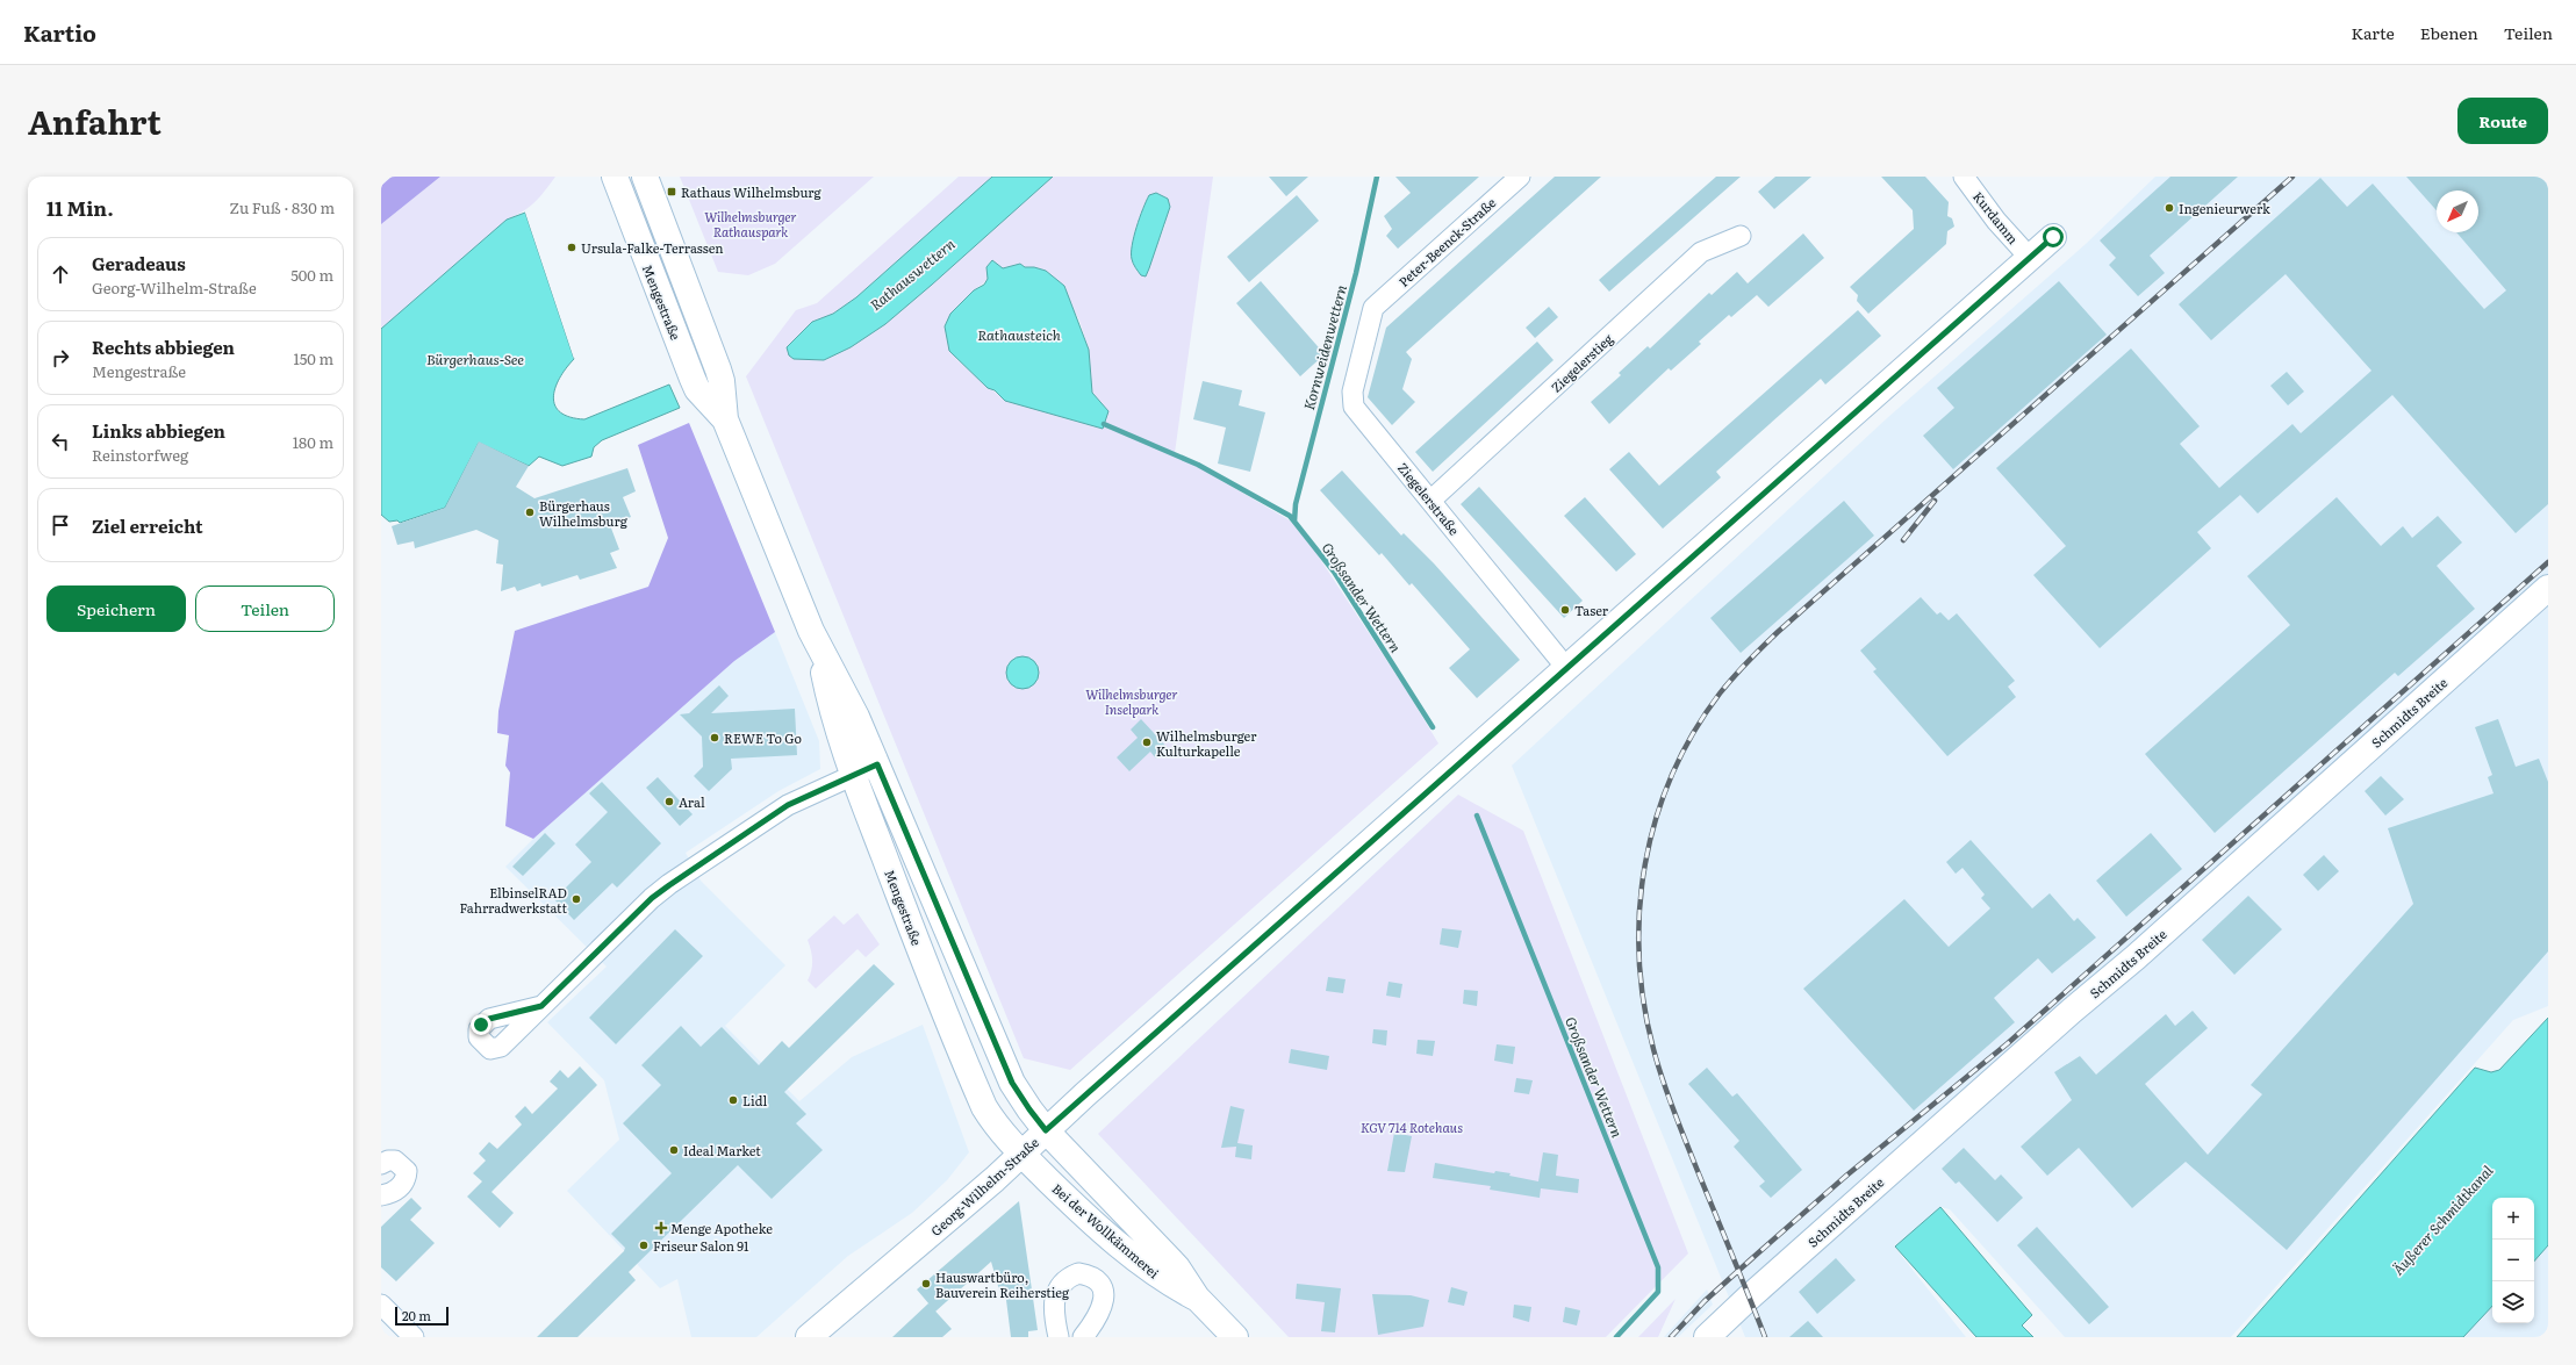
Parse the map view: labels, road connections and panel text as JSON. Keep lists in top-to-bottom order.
{
  "streets": {
    "main road": [
      "Mengestraße",
      "Schmidts Breite",
      "Georg-Wilhelm-Straße",
      "Bei der Wollkämmerei"
    ],
    "street": [
      "Kurdamm",
      "Peter-Beenck-Straße",
      "Ziegelerstieg",
      "Ziegelerstraße"
    ]
  },
  "crossings": [
    ["Kurdamm", "Georg-Wilhelm-Straße"],
    ["Peter-Beenck-Straße", "Ziegelerstraße"],
    ["Mengestraße", "Georg-Wilhelm-Straße"],
    ["Mengestraße", "Bei der Wollkämmerei"],
    ["Ziegelerstieg", "Ziegelerstraße"],
    ["Ziegelerstraße", "Georg-Wilhelm-Straße"],
    ["Georg-Wilhelm-Straße", "Bei der Wollkämmerei"]
  ],
  "water": [
    "Rathauswettern",
    "Rathausteich",
    "Kornweidenwettern",
    "Bürgerhaus-See",
    "Großsander Wettern",
    "Äußerer Schmidtkanal"
  ],
  "parks": ["Wilhelmsburger Rathauspark", "Wilhelmsburger Inselpark", "KGV 714 Rotehaus"],
  "places": {
    "transit": ["Rathaus Wilhelmsburg"],
    "other": [
      "Ingenieurwerk",
      "Ursula-Falke-Terrassen",
      "Bürgerhaus Wilhelmsburg",
      "Taser",
      "REWE To Go",
      "Wilhelmsburger Kulturkapelle",
      "Aral",
      "ElbinselRAD Fahrradwerkstatt",
      "Lidl",
      "Ideal Market",
      "Friseur Salon 91",
      "Hauswartbüro, Bauverein Reiherstieg"
    ],
    "health": ["Menge Apotheke"]
  },
  "scale_bar": "20 m",
  "north": "bottom left",
  "page": {
    "header": "Kartio",
    "nav": ["Karte", "Ebenen", "Teilen"],
    "title": "Anfahrt",
    "buttons": [
      "Route",
      ["Speichern", "Teilen"]
    ],
    "heading": ["11 Min.", "Zu Fuß · 830 m"],
    "list": [
      ["Geradeaus", "Georg-Wilhelm-Straße", "500 m"],
      ["Rechts abbiegen", "Mengestraße", "150 m"],
      ["Links abbiegen", "Reinstorfweg", "180 m"],
      "Ziel erreicht"
    ],
    "map_buttons": ["+", "−"],
    "scale": "20 m"
  }
}
